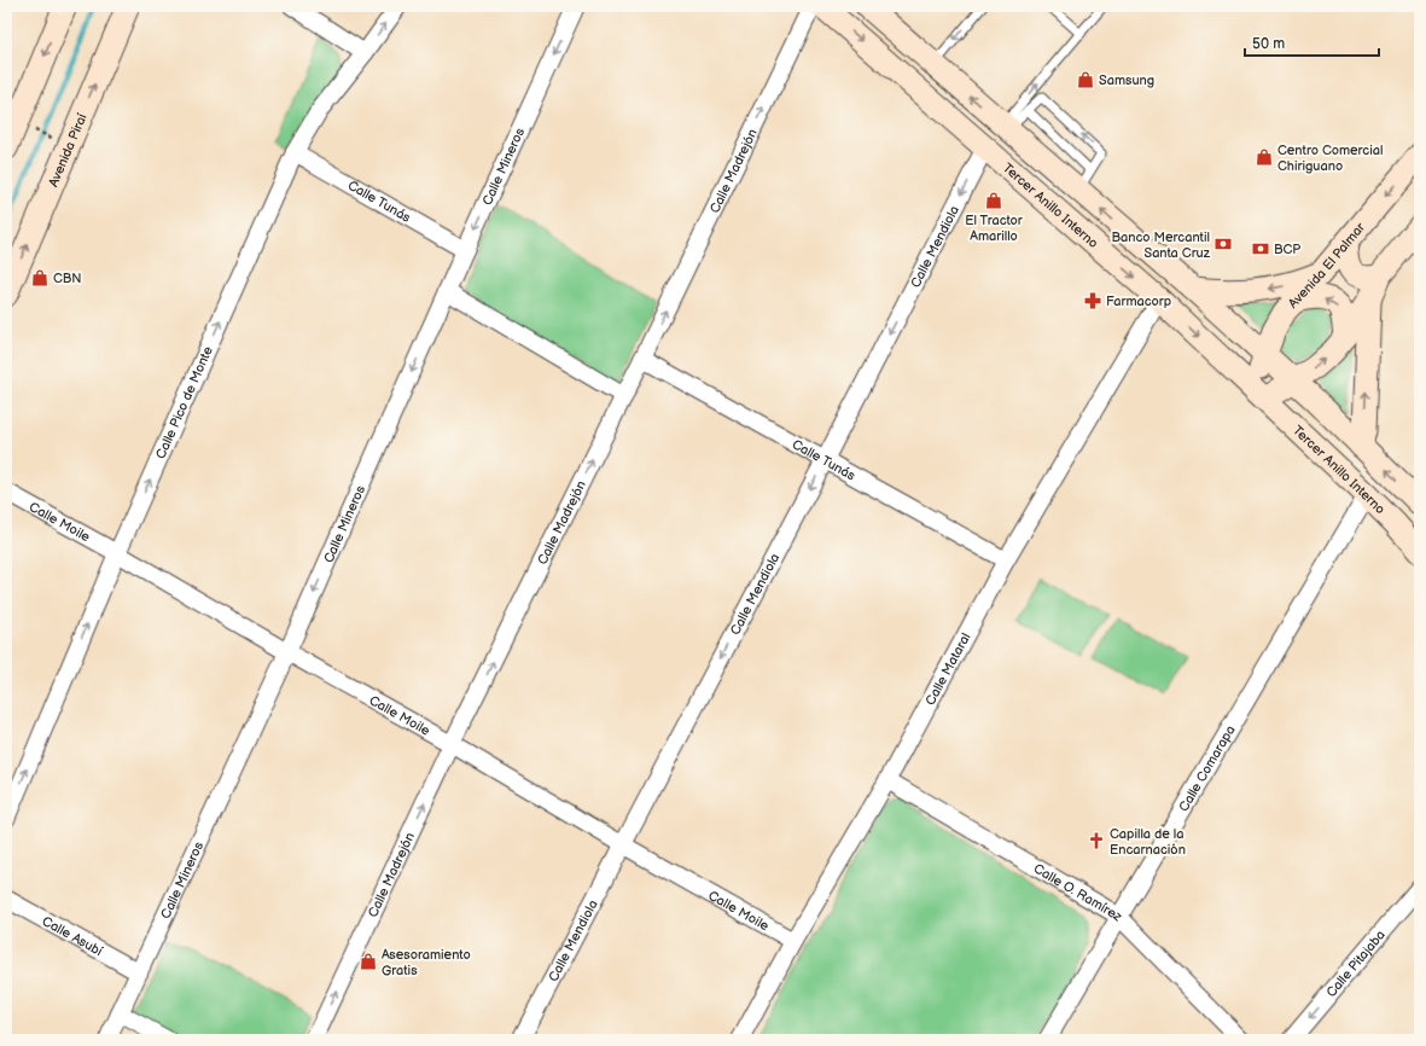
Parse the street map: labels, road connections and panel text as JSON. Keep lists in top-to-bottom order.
{
  "streets": {
    "main road": ["Avenida Piraí", "Tercer Anillo Interno", "Avenida El Palmar"],
    "street": [
      "Calle Mineros",
      "Calle Madrejón",
      "Calle Tunás",
      "Calle Mendiola",
      "Calle Pico de Monte",
      "Calle Moile",
      "Calle Mataral",
      "Calle Comarapa",
      "Calle O. Ramírez",
      "Calle Asubí",
      "Calle Pitajaba"
    ]
  },
  "crossings": [
    ["Calle Mineros", "Calle Tunás"],
    ["Calle Mineros", "Calle Moile"],
    ["Calle Mineros", "Calle Asubí"],
    ["Calle Madrejón", "Calle Tunás"],
    ["Calle Madrejón", "Calle Moile"],
    ["Calle Tunás", "Calle Mendiola"],
    ["Calle Tunás", "Calle Pico de Monte"],
    ["Calle Tunás", "Calle Mataral"],
    ["Tercer Anillo Interno", "Calle Mendiola"],
    ["Tercer Anillo Interno", "Avenida El Palmar"],
    ["Tercer Anillo Interno", "Calle Mataral"],
    ["Tercer Anillo Interno", "Calle Comarapa"],
    ["Calle Mendiola", "Calle Moile"],
    ["Calle Pico de Monte", "Calle Moile"],
    ["Calle Moile", "Calle Mataral"],
    ["Calle Mataral", "Calle O. Ramírez"],
    ["Calle Comarapa", "Calle O. Ramírez"]
  ],
  "one_way": [
    "Calle Mineros",
    "Calle Madrejón",
    "Calle Mendiola",
    "Calle Pico de Monte",
    "Calle Pitajaba"
  ],
  "places": {
    "shop": [
      "Samsung",
      "Centro Comercial Chiriguano",
      "El Tractor Amarillo",
      "CBN",
      "Asesoramiento Gratis"
    ],
    "bank": ["Banco Mercantil Santa Cruz", "BCP"],
    "pharmacy": ["Farmacorp"],
    "church": ["Capilla de la Encarnación"]
  },
  "scale_bar": "50 m"
}
